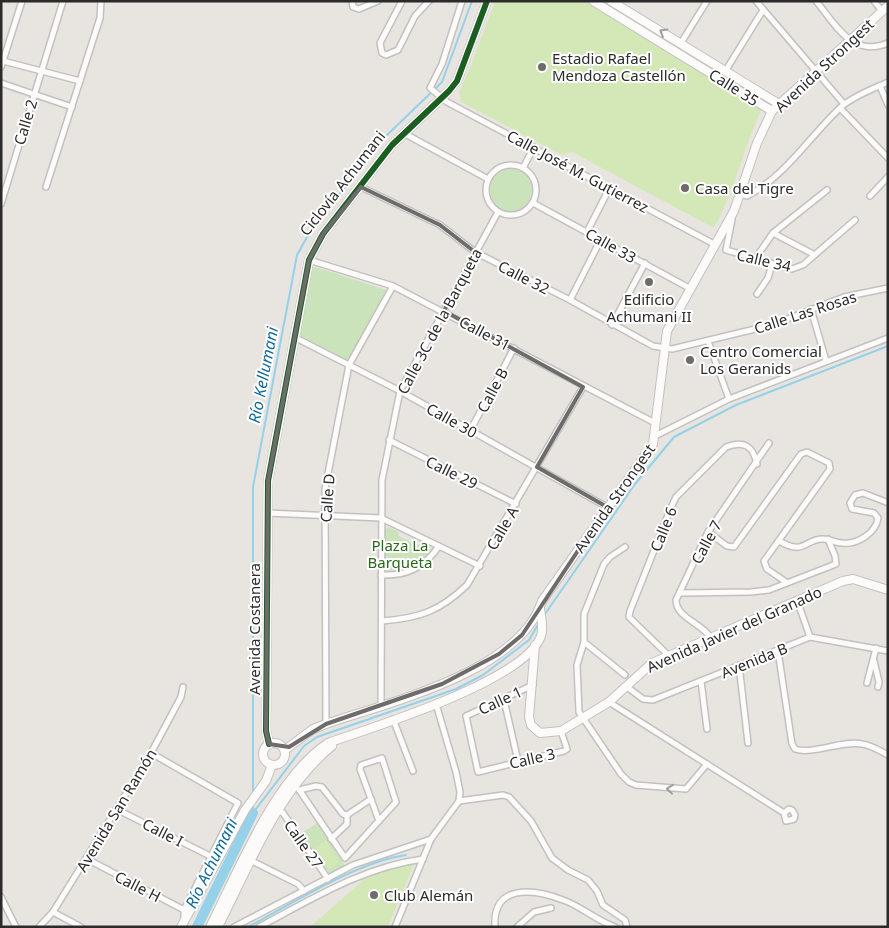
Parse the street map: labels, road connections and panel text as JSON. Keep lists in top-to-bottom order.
{
  "streets": {
    "street": [
      "Avenida Strongest",
      "Calle 35",
      "Calle 2",
      "Calle José M. Gutierrez",
      "Calle 33",
      "Calle 34",
      "Calle 32",
      "Calle Las Rosas",
      "Calle 3C de la Barqueta",
      "Calle 31",
      "Calle B",
      "Calle 30",
      "Calle 29",
      "Calle D",
      "Calle A",
      "Calle 6",
      "Calle 7",
      "Avenida Costanera",
      "Avenida Javier del Granado",
      "Avenida B",
      "Calle 1",
      "Calle 3",
      "Avenida San Ramón",
      "Calle I",
      "Calle 27",
      "Calle H"
    ],
    "cycle path": ["Ciclovía Achumani"]
  },
  "crossings": [
    ["Avenida Strongest", "Calle 35"],
    ["Avenida Strongest", "Calle José M. Gutierrez"],
    ["Avenida Strongest", "Calle 33"],
    ["Avenida Strongest", "Calle 34"],
    ["Avenida Strongest", "Calle 32"],
    ["Avenida Strongest", "Calle Las Rosas"],
    ["Avenida Strongest", "Calle 3C de la Barqueta"],
    ["Avenida Strongest", "Calle 31"],
    ["Avenida Strongest", "Calle 30"],
    ["Avenida Strongest", "Calle D"],
    ["Avenida Strongest", "Avenida Costanera"],
    ["Calle José M. Gutierrez", "Avenida Costanera"],
    ["Calle 33", "Calle 3C de la Barqueta"],
    ["Calle 32", "Calle Las Rosas"],
    ["Calle 32", "Calle 3C de la Barqueta"],
    ["Calle 32", "Avenida Costanera"],
    ["Calle 3C de la Barqueta", "Calle 31"],
    ["Calle 3C de la Barqueta", "Calle 30"],
    ["Calle 3C de la Barqueta", "Calle 29"],
    ["Calle 3C de la Barqueta", "Calle A"],
    ["Calle 31", "Calle B"],
    ["Calle 31", "Calle D"],
    ["Calle 31", "Calle A"],
    ["Calle 31", "Avenida Costanera"],
    ["Calle B", "Calle 30"],
    ["Calle 30", "Calle D"],
    ["Calle 30", "Calle A"],
    ["Calle 30", "Avenida Costanera"],
    ["Calle 29", "Calle A"],
    ["Calle 6", "Calle 7"],
    ["Calle 6", "Avenida Javier del Granado"],
    ["Avenida Javier del Granado", "Avenida B"],
    ["Avenida Javier del Granado", "Calle 3"],
    ["Calle 1", "Calle 3"],
    ["Avenida San Ramón", "Calle I"],
    ["Avenida San Ramón", "Calle H"]
  ],
  "water": ["Río Kellumani", "Río Achumani"],
  "parks": ["Plaza La Barqueta"],
  "places": [
    "Estadio Rafael Mendoza Castellón",
    "Casa del Tigre",
    "Edificio Achumani II",
    "Centro Comercial Los Geranids",
    "Club Alemán"
  ]
}
